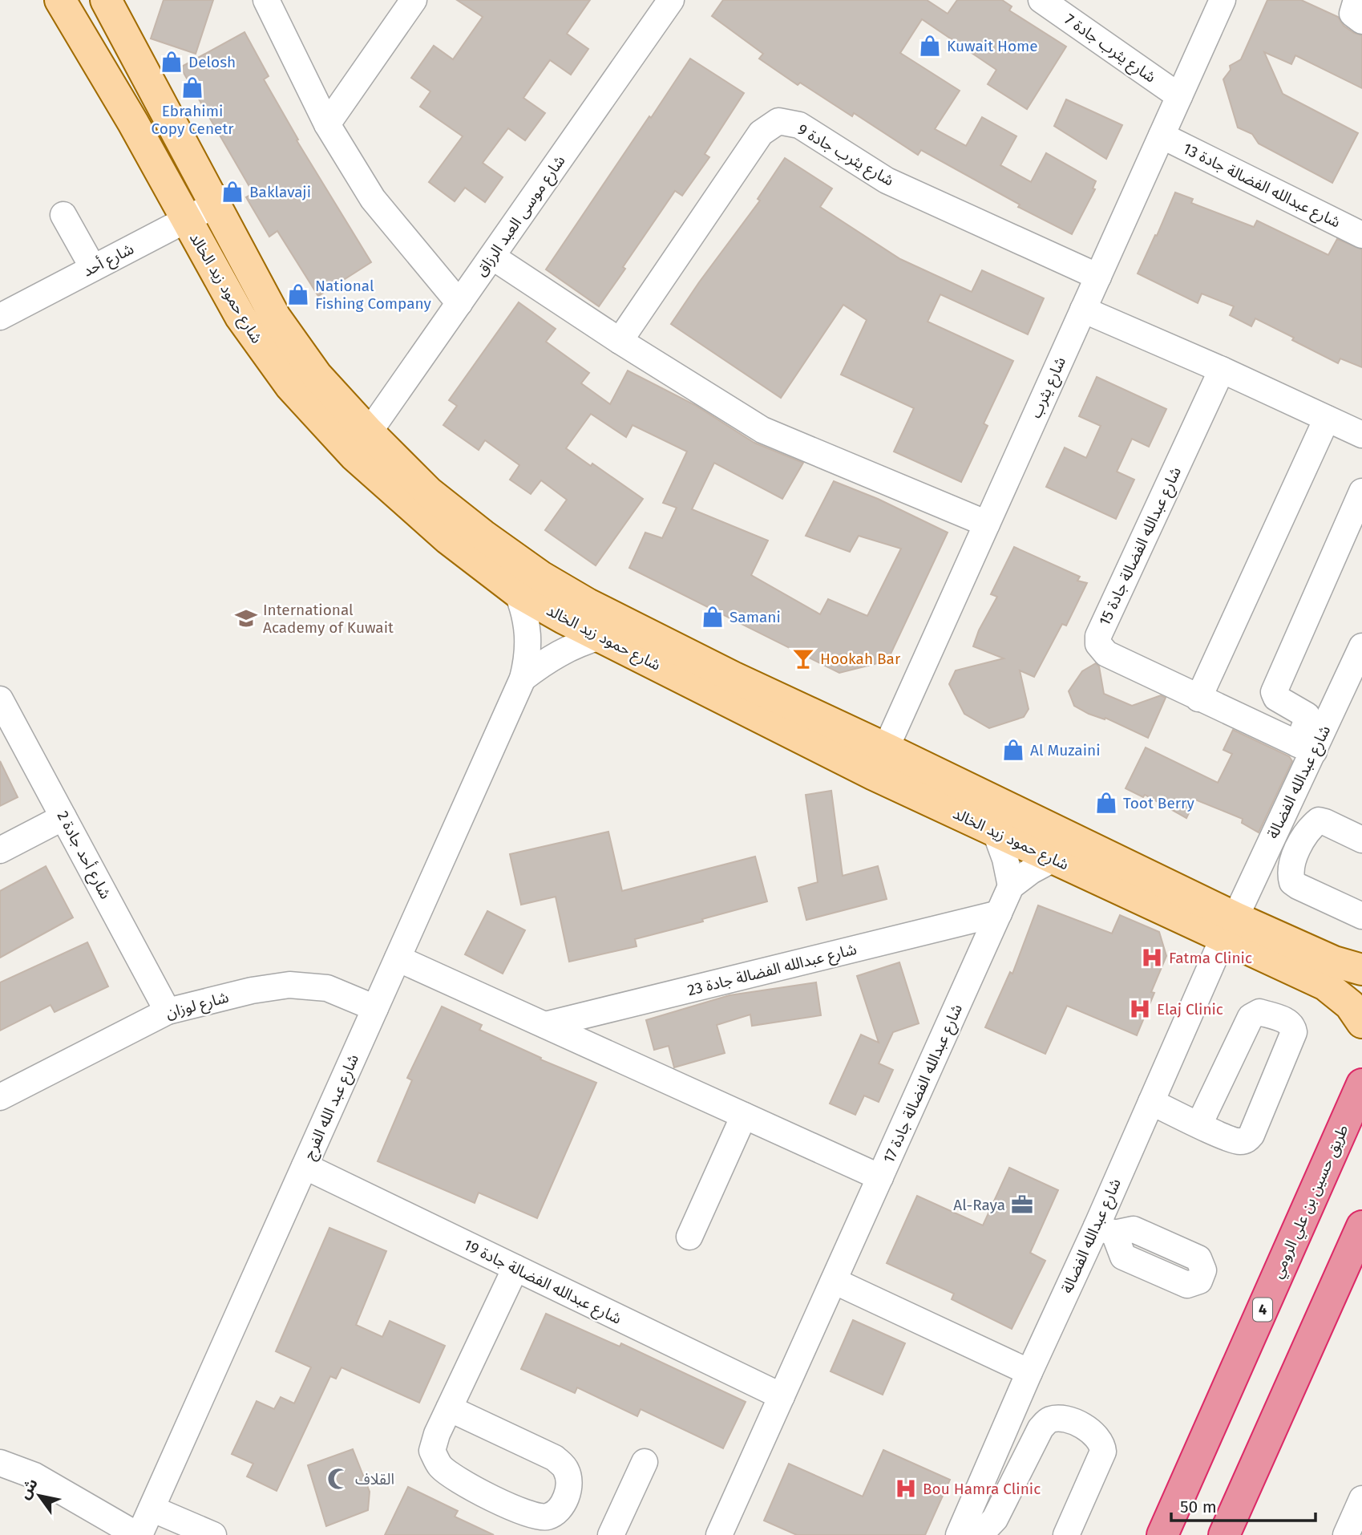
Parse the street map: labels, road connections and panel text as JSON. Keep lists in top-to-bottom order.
{
  "streets": {
    "highway": ["طريق حسين بن علي الرومي", "4"],
    "main road": ["شارع حمود زيد الخالد"],
    "street": [
      "شارع يثرب جادة 7",
      "شارع يثرب جادة 9",
      "شارع عبدالله الفضالة جادة 13",
      "شارع موسى العبد الرزاق",
      "شارع أحد",
      "شارع يثرب",
      "شارع عبدالله الفضالة جادة 15",
      "شارع عبدالله الفضالة",
      "شارع أحد جادة 2",
      "شارع عبدالله الفضالة جادة 23",
      "شارع لوزان",
      "شارع عبدالله الفضالة جادة 17",
      "شارع عبد الله الفرج",
      "شارع عبدالله الفضالة جادة 19"
    ]
  },
  "crossings": [
    ["شارع يثرب جادة 7", "شارع يثرب"],
    ["شارع يثرب جادة 9", "شارع يثرب"],
    ["شارع عبدالله الفضالة جادة 13", "شارع يثرب"],
    ["شارع موسى العبد الرزاق", "شارع حمود زيد الخالد"],
    ["شارع أحد", "شارع حمود زيد الخالد"],
    ["شارع حمود زيد الخالد", "شارع يثرب"],
    ["شارع حمود زيد الخالد", "شارع عبدالله الفضالة"],
    ["شارع حمود زيد الخالد", "شارع عبدالله الفضالة جادة 17"],
    ["شارع حمود زيد الخالد", "شارع عبد الله الفرج"],
    ["شارع عبدالله الفضالة جادة 15", "شارع عبدالله الفضالة"],
    ["شارع أحد جادة 2", "شارع لوزان"],
    ["شارع عبدالله الفضالة جادة 23", "شارع عبدالله الفضالة جادة 17"],
    ["شارع لوزان", "شارع عبد الله الفرج"],
    ["شارع عبدالله الفضالة جادة 17", "شارع عبدالله الفضالة جادة 19"],
    ["شارع عبد الله الفرج", "شارع عبدالله الفضالة جادة 19"]
  ],
  "places": {
    "shop": [
      "Kuwait Home",
      "Delosh",
      "Ebrahimi Copy Cenetr",
      "Baklavaji",
      "National Fishing Company",
      "Samani",
      "Al Muzaini",
      "Toot Berry"
    ],
    "school or university": ["International Academy of Kuwait"],
    "bar": ["Hookah Bar"],
    "hospital": ["Fatma Clinic", "Elaj Clinic", "Bou Hamra Clinic"],
    "office": ["Al-Raya"],
    "mosque": ["القلاف"]
  },
  "scale_bar": "50 m",
  "north": "top left"
}
